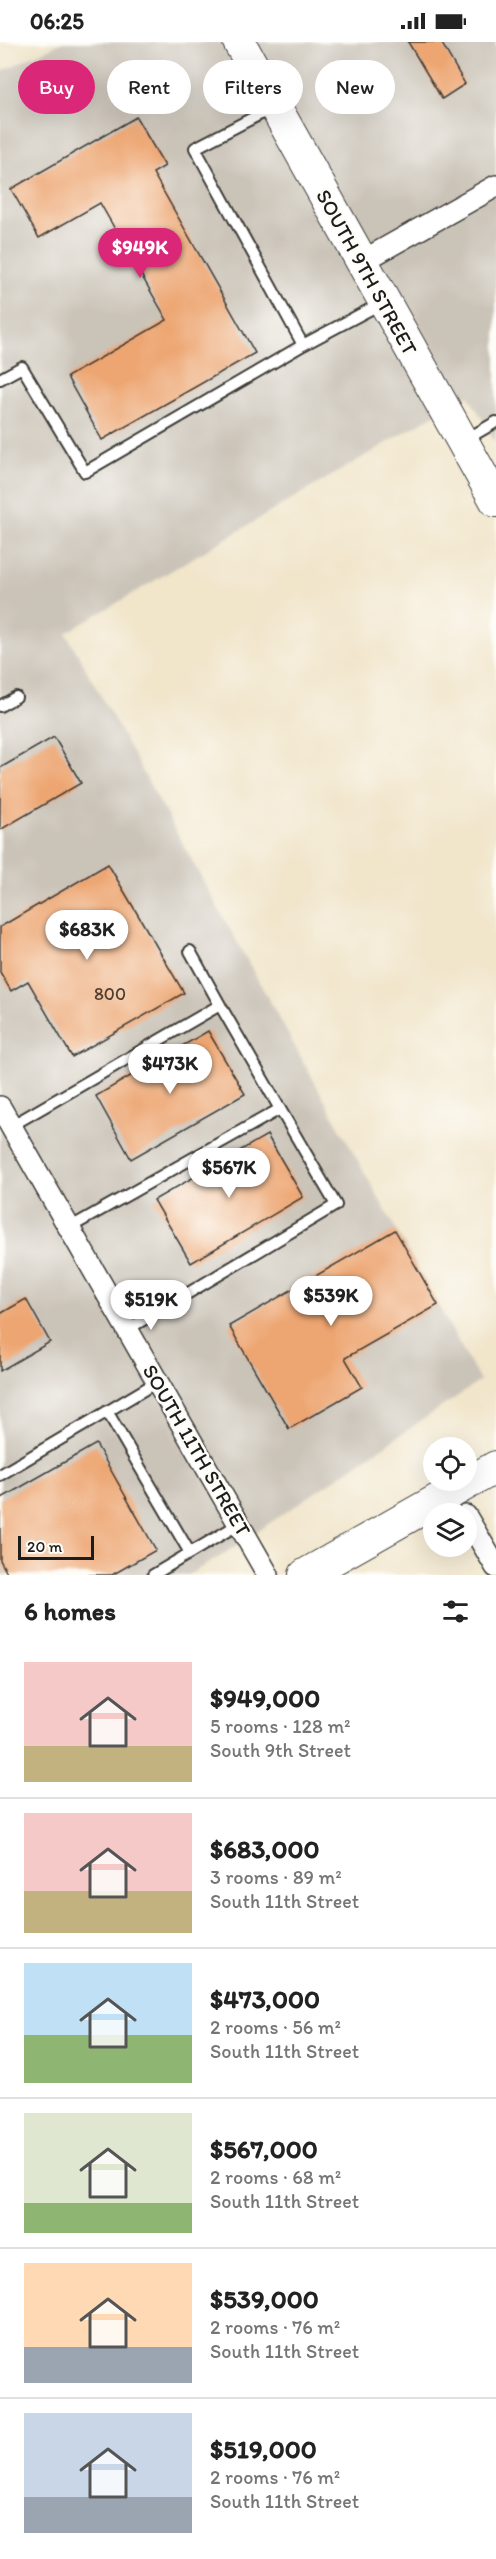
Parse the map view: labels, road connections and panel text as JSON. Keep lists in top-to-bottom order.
{
  "streets": {
    "main road": ["SOUTH 9TH STREET"],
    "street": ["SOUTH 11TH STREET"]
  },
  "house_numbers": ["800"],
  "scale_bar": "20 m",
  "page": {
    "status": "06:25",
    "chip": [
      "Buy",
      "Rent",
      "Filters",
      "New"
    ],
    "price": [
      "$949K",
      "$683K",
      "$473K",
      "$567K",
      "$539K",
      "$519K"
    ],
    "scale": "20 m",
    "heading": "6 homes",
    "list": [
      {
        "name": "$949,000",
        "note": "5 rooms · 128 m² · South 9th Street"
      },
      {
        "name": "$683,000",
        "note": "3 rooms · 89 m² · South 11th Street"
      },
      {
        "name": "$473,000",
        "note": "2 rooms · 56 m² · South 11th Street"
      },
      {
        "name": "$567,000",
        "note": "2 rooms · 68 m² · South 11th Street"
      },
      {
        "name": "$539,000",
        "note": "2 rooms · 76 m² · South 11th Street"
      },
      {
        "name": "$519,000",
        "note": "2 rooms · 76 m² · South 11th Street"
      }
    ]
  }
}
